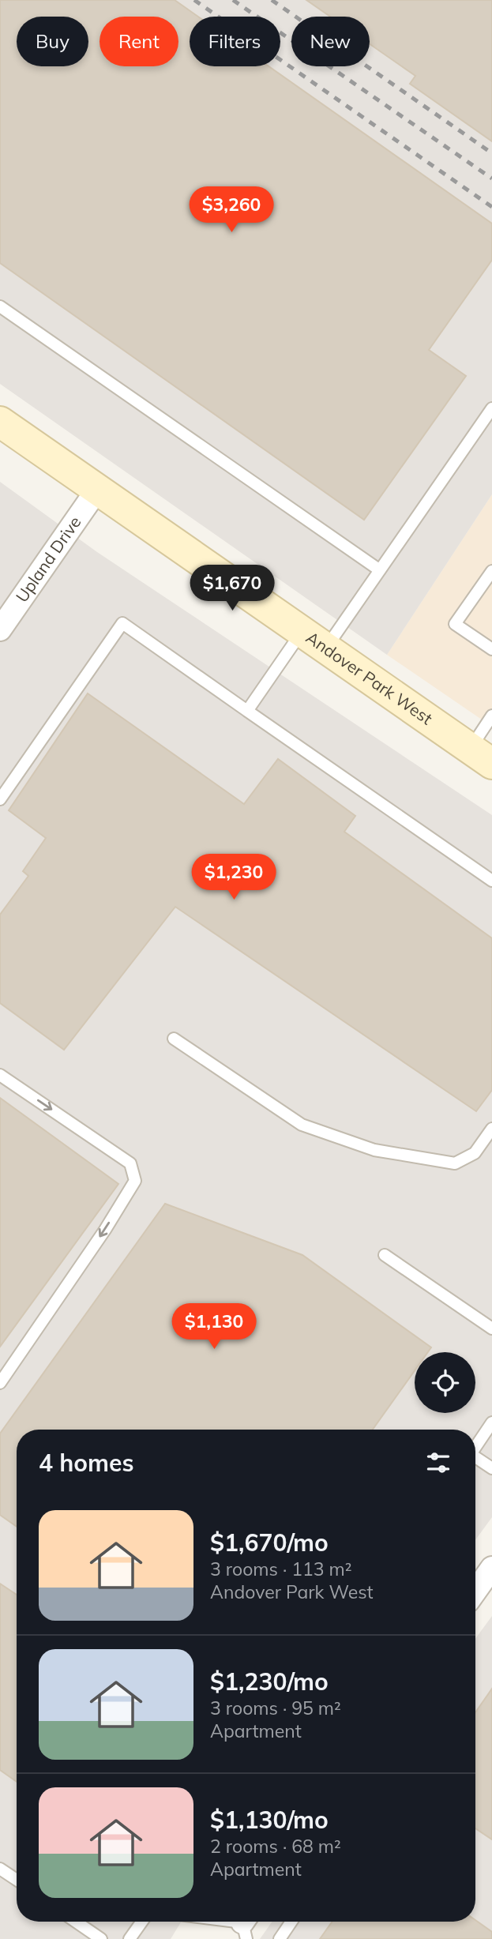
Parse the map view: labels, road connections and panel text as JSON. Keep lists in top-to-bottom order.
{
  "streets": {
    "street": ["Upland Drive", "Andover Park West"]
  },
  "crossings": [
    ["Upland Drive", "Andover Park West"]
  ],
  "page": {
    "chip": [
      "Buy",
      "Rent",
      "Filters",
      "New"
    ],
    "price": [
      "$3,260",
      "$1,670",
      "$1,230",
      "$1,130"
    ],
    "heading": "4 homes",
    "list": [
      {
        "name": "$1,670/mo",
        "note": "3 rooms · 113 m² · Andover Park West"
      },
      {
        "name": "$1,230/mo",
        "note": "3 rooms · 95 m² · Apartment"
      },
      {
        "name": "$1,130/mo",
        "note": "2 rooms · 68 m² · Apartment"
      }
    ]
  }
}
